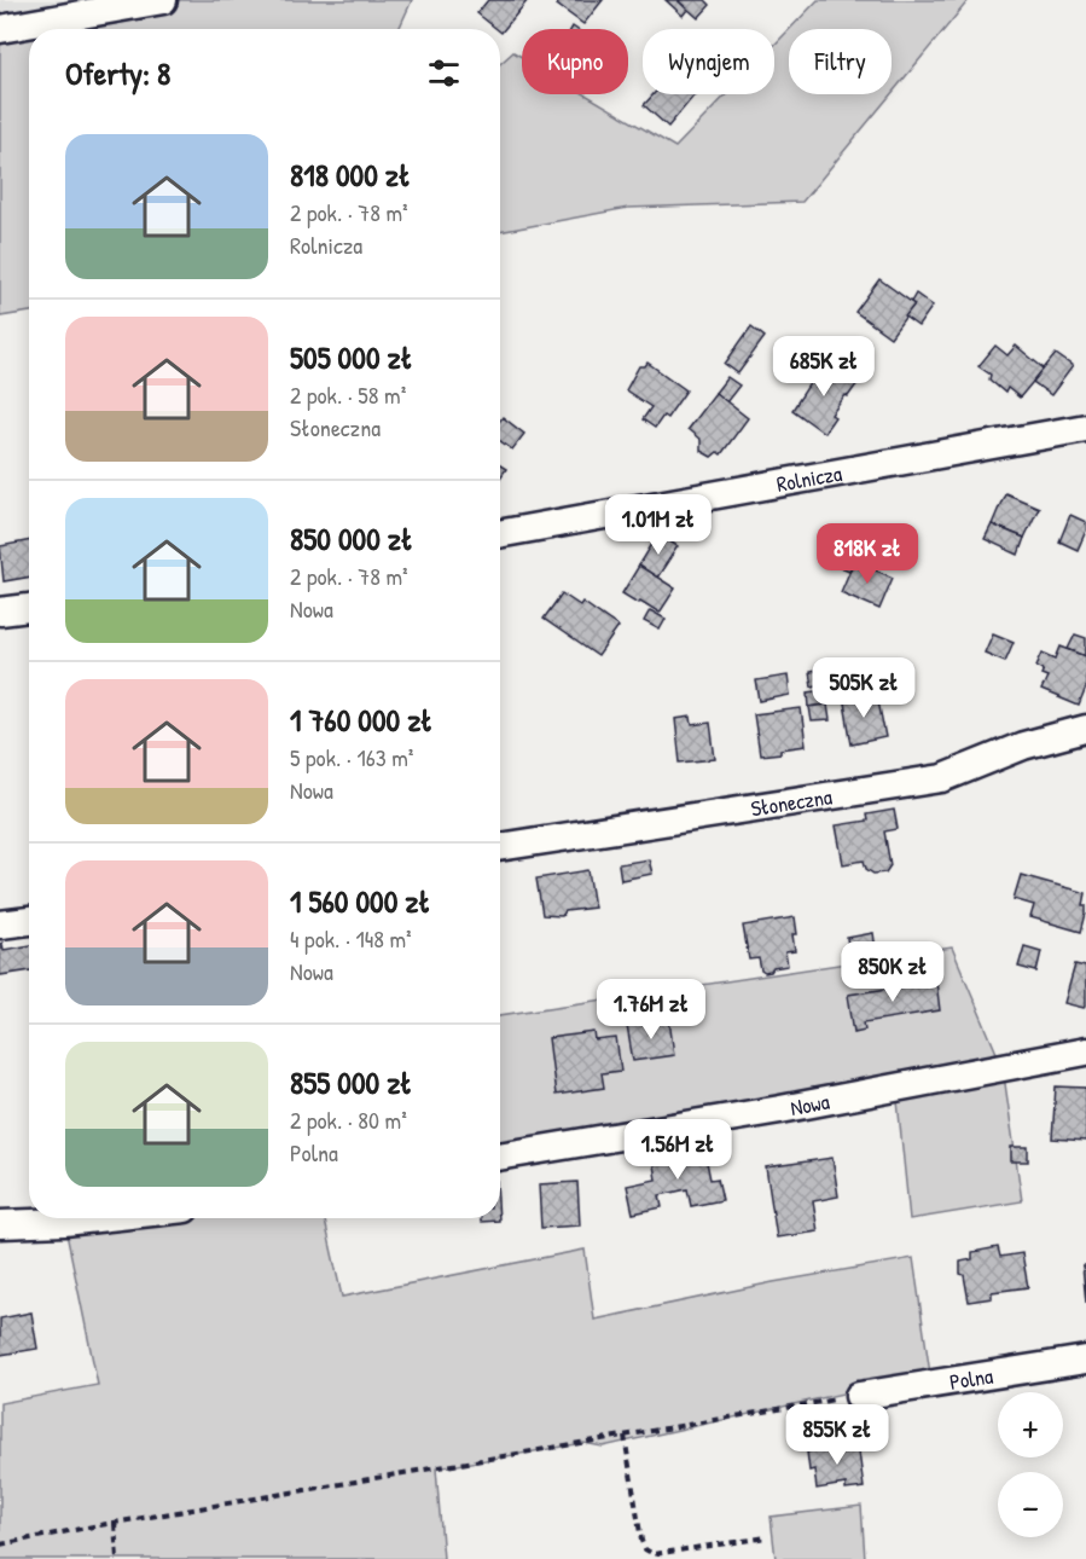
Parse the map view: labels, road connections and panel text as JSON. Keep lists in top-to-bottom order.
{
  "streets": {
    "street": [
      "Rolnicza",
      "Słoneczna",
      "Nowa",
      "Polna"
    ]
  },
  "page": {
    "chip": ["Kupno", "Wynajem", "Filtry"],
    "heading": "Oferty: 8",
    "list": [
      {
        "name": "818 000 zł",
        "note": "2 pok. · 78 m² · Rolnicza"
      },
      {
        "name": "505 000 zł",
        "note": "2 pok. · 58 m² · Słoneczna"
      },
      {
        "name": "850 000 zł",
        "note": "2 pok. · 78 m² · Nowa"
      },
      {
        "name": "1 760 000 zł",
        "note": "5 pok. · 163 m² · Nowa"
      },
      {
        "name": "1 560 000 zł",
        "note": "4 pok. · 148 m² · Nowa"
      },
      {
        "name": "855 000 zł",
        "note": "2 pok. · 80 m² · Polna"
      }
    ],
    "price": [
      "685K zł",
      "1.01M zł",
      "818K zł",
      "505K zł",
      "850K zł",
      "1.76M zł",
      "1.56M zł",
      "855K zł"
    ],
    "map_buttons": ["+", "−"]
  }
}
